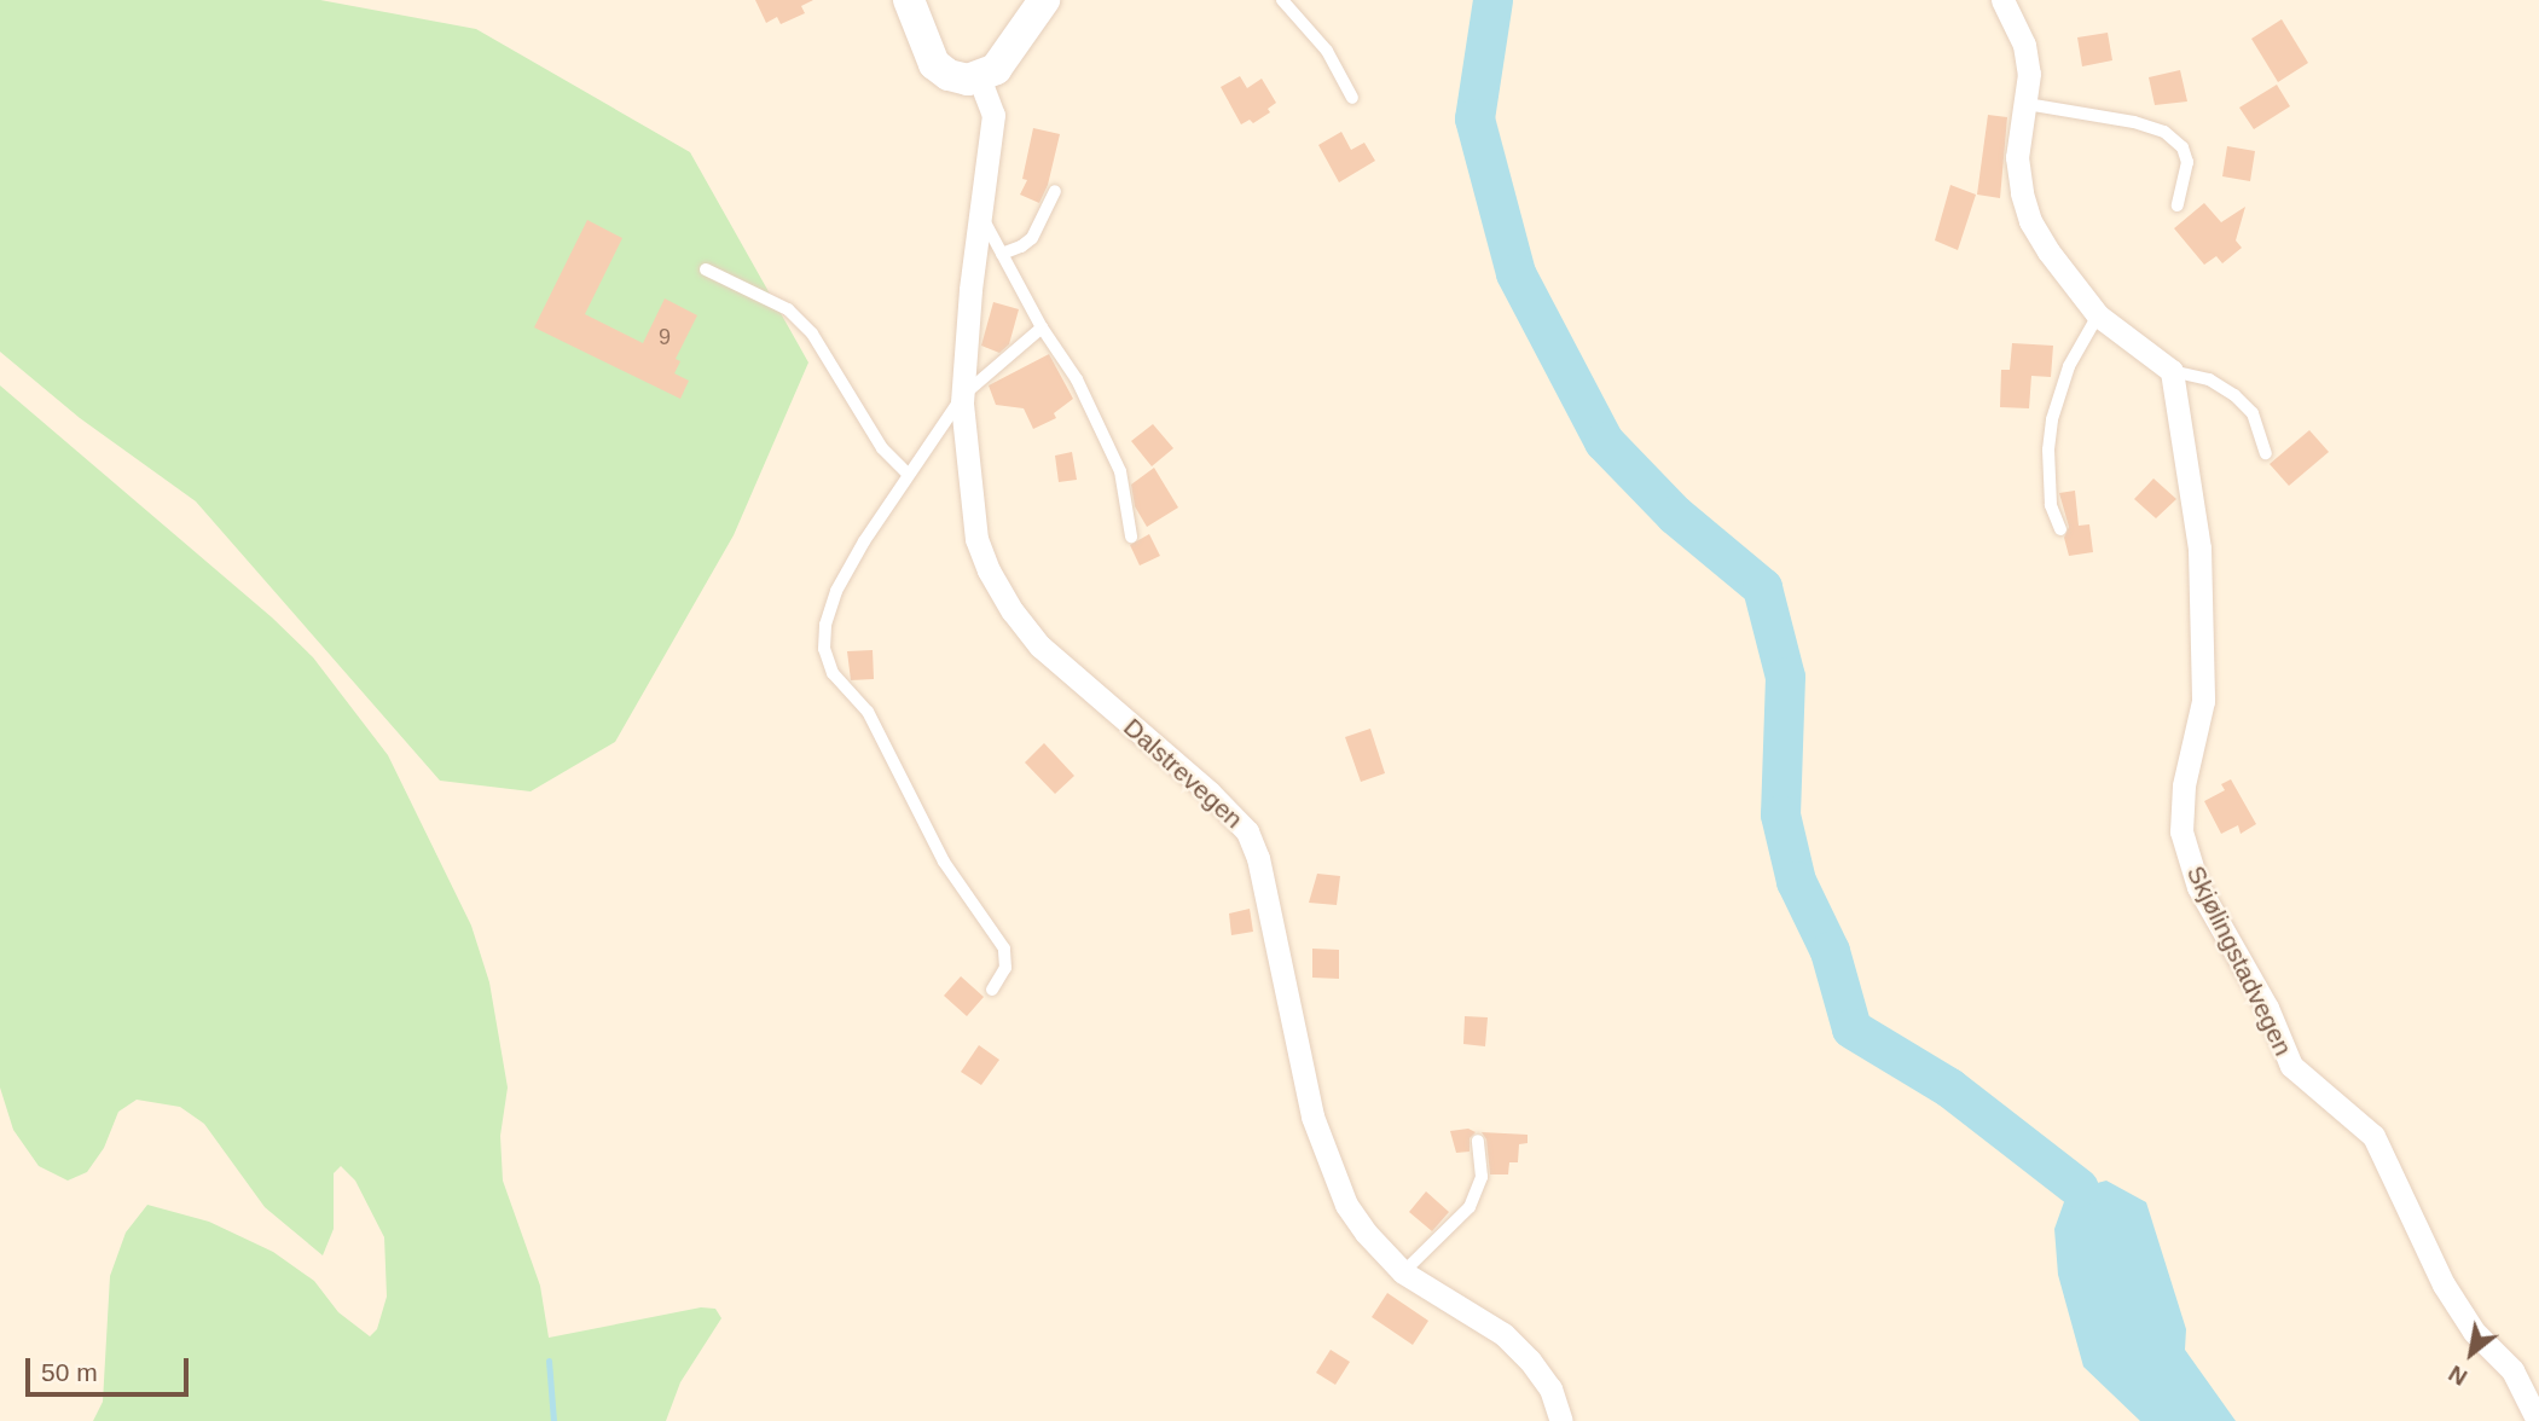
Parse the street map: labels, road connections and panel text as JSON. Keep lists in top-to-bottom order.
{
  "streets": {
    "street": ["Dalstrevegen", "Skjølingstadvegen"]
  },
  "house_numbers": ["9"],
  "scale_bar": "50 m",
  "north": "bottom left"
}
